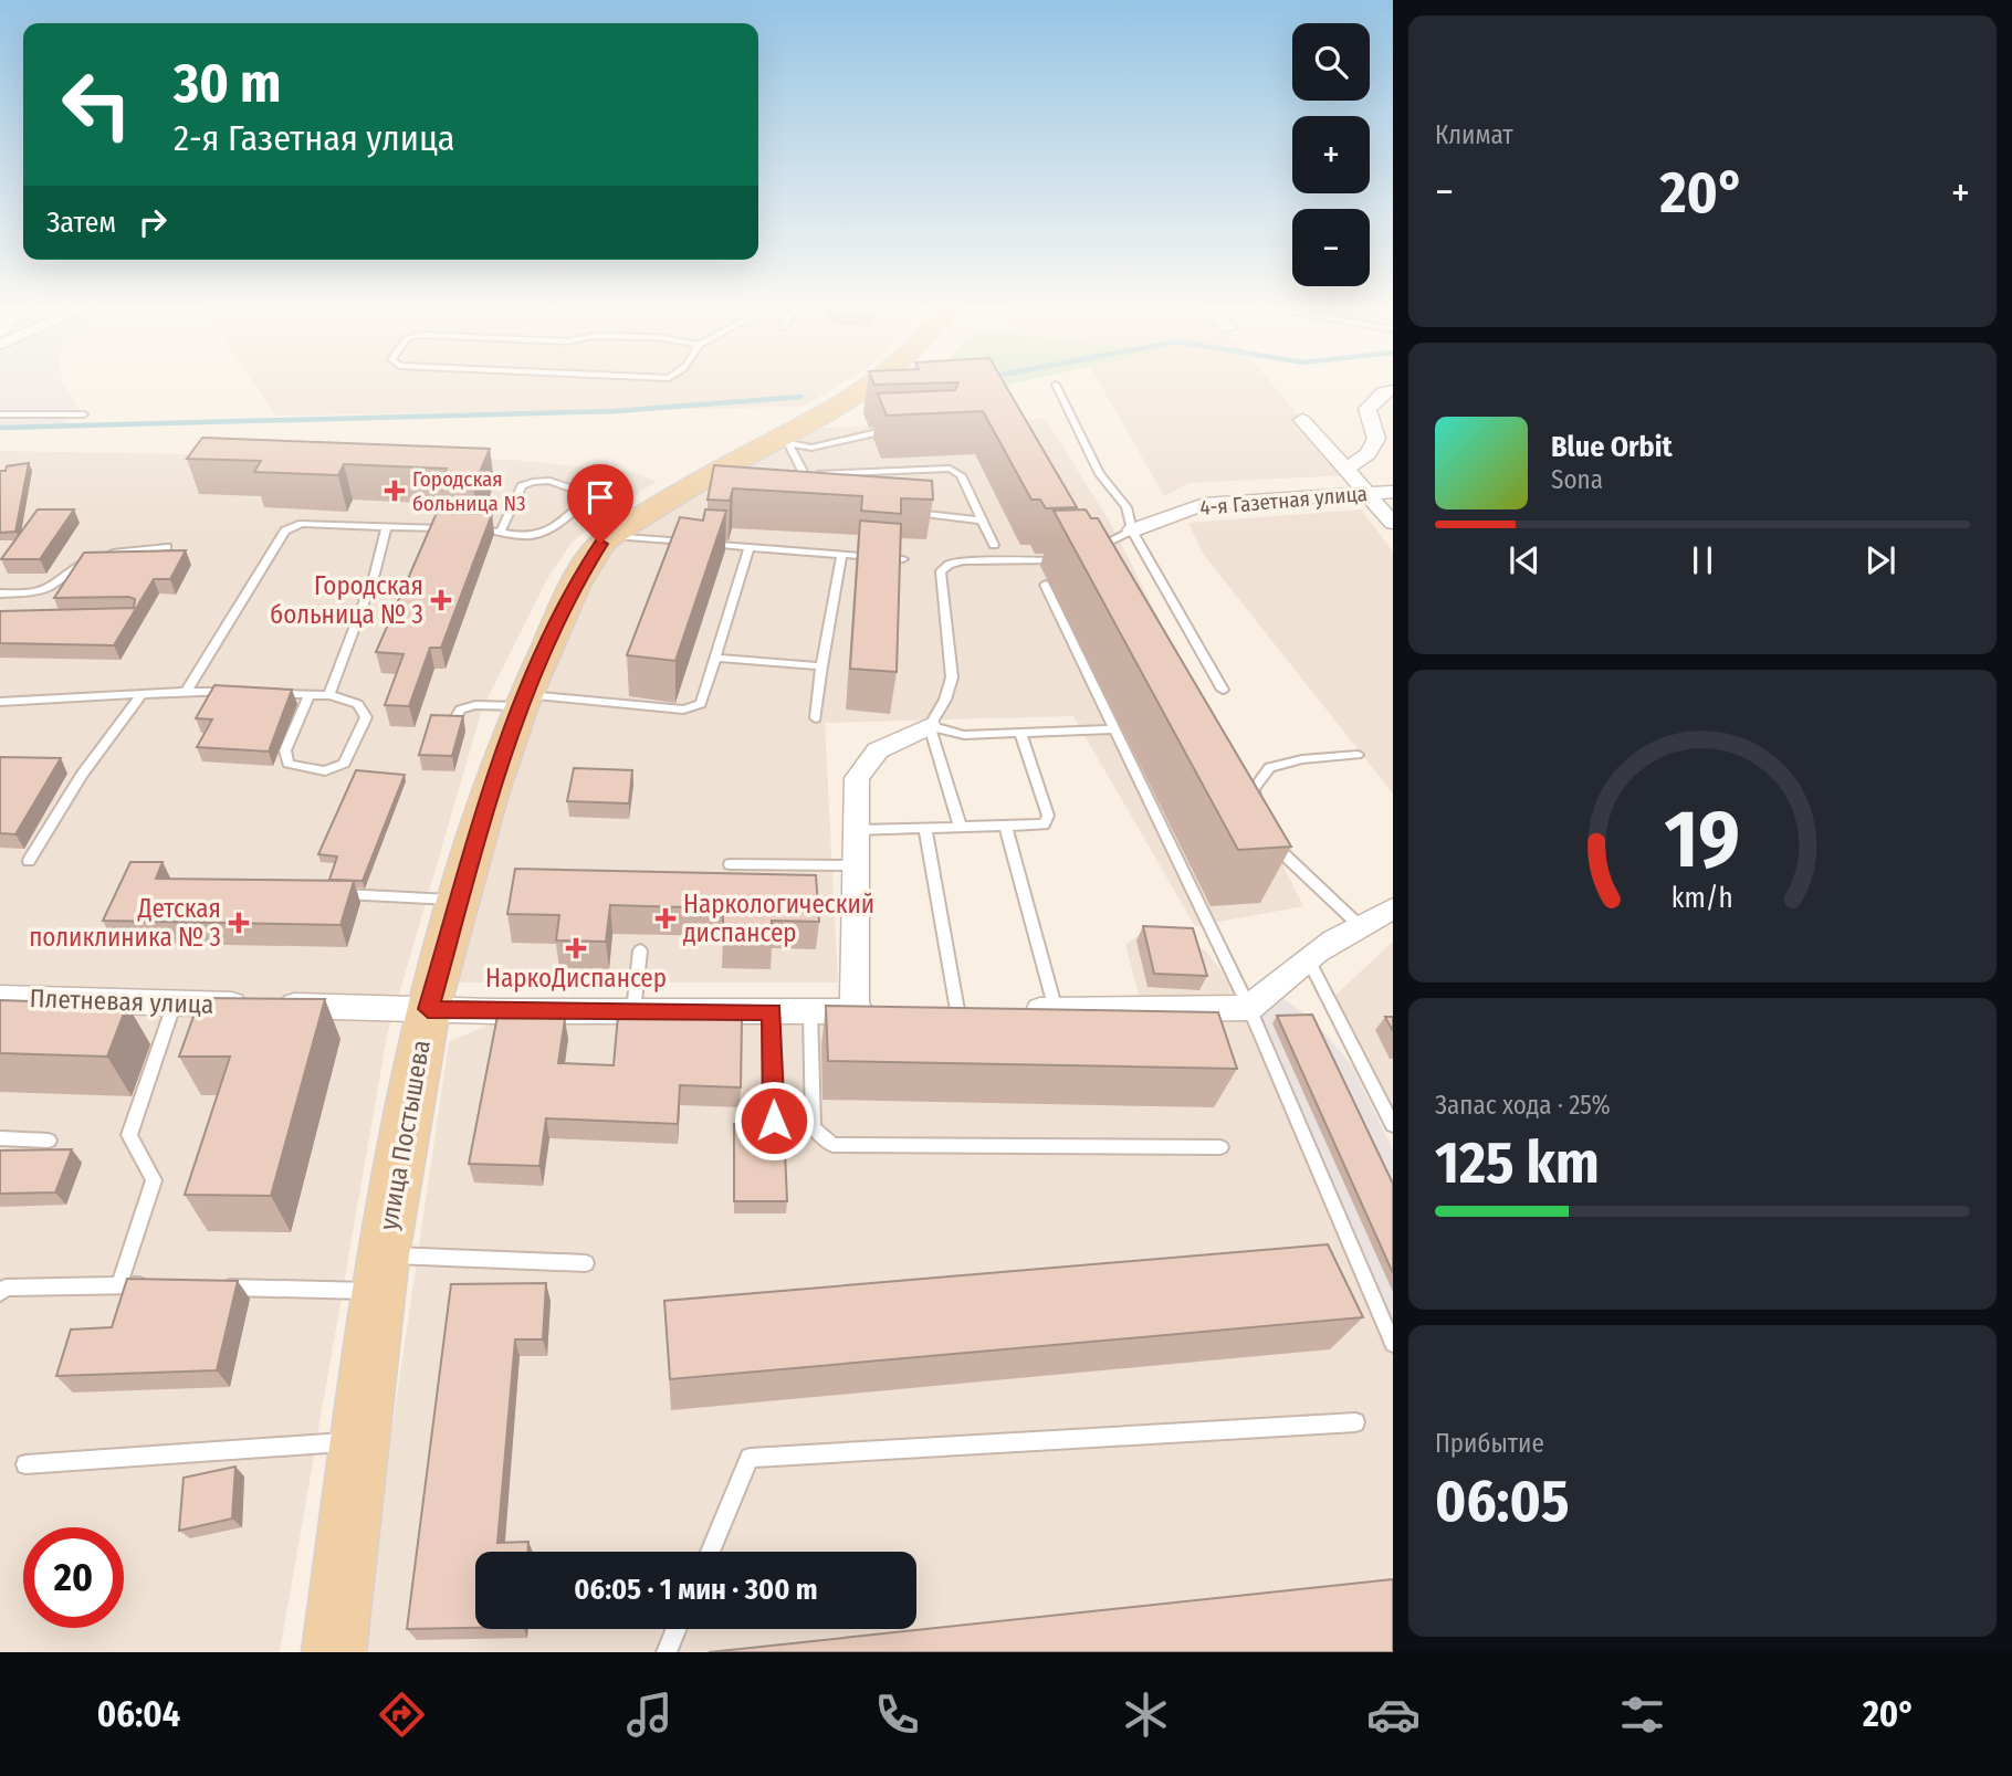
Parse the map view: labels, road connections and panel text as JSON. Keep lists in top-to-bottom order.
{
  "streets": {
    "main road": ["улица Постышева"],
    "street": ["4-я Газетная улица", "Плетневая улица"]
  },
  "crossings": [
    ["Плетневая улица", "улица Постышева"]
  ],
  "places": {
    "health": [
      "Городская больница N3",
      "Городская больница № 3",
      "Наркологический диспансер",
      "Детская поликлиника № 3",
      "НаркоДиспансер"
    ]
  },
  "page": {
    "tile": [
      "Климат",
      ["Запас хода · 25%", "125 km"],
      ["Прибытие", "06:05"]
    ],
    "map_buttons": ["+", "−"],
    "turn": ["30 m", "2-я Газетная улица"],
    "heat": ["−", "20°", "+"],
    "then": "Затем",
    "song": ["Blue Orbit", "Sona"],
    "limit": "20",
    "trip": "06:05 · 1 мин · 300 m",
    "tabs": ["06:04", "20°"],
    "gauge": ["19", "km/h"]
  }
}
